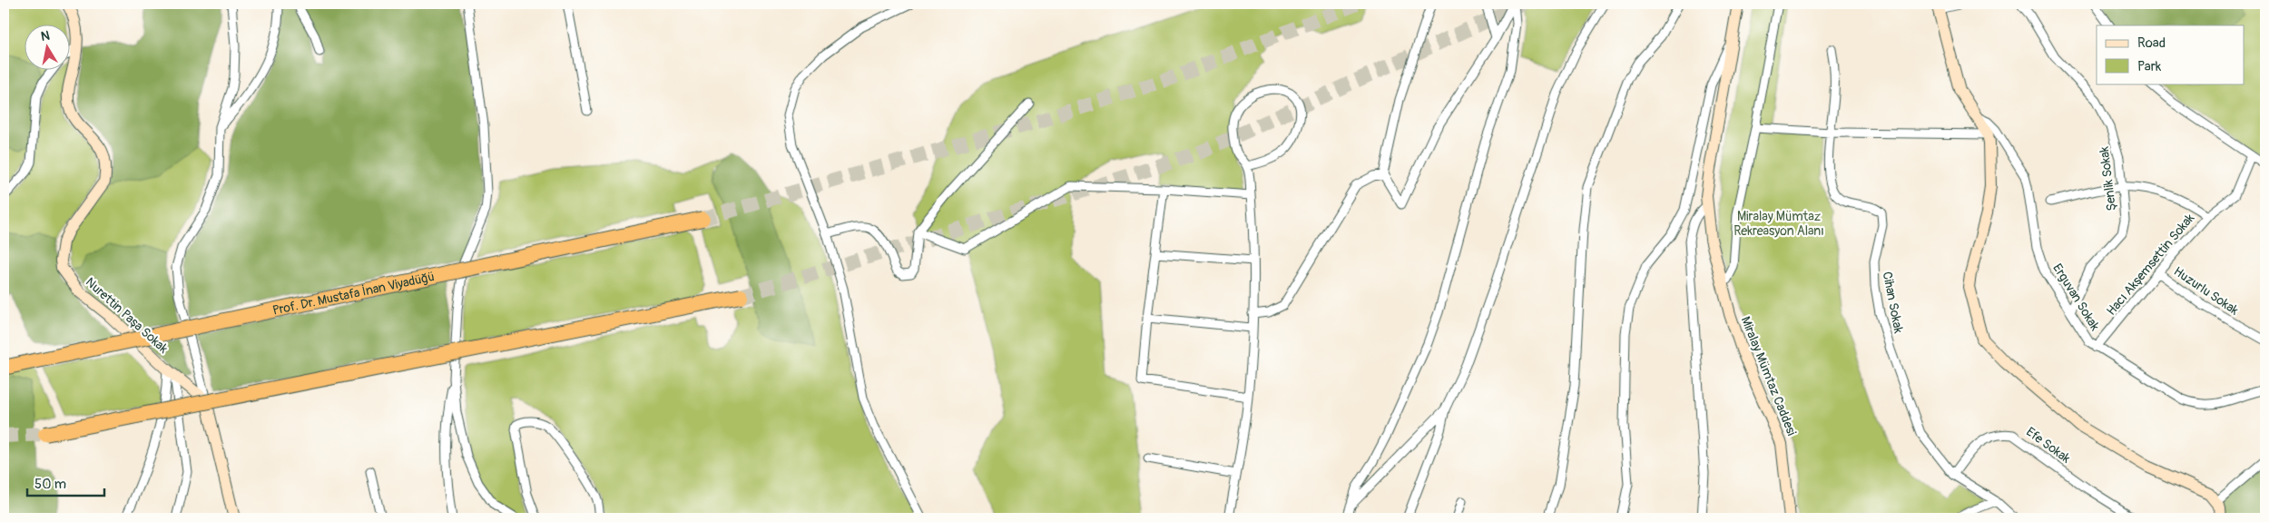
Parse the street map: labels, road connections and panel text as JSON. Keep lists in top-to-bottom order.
{
  "streets": {
    "highway": ["Prof. Dr. Mustafa İnan Viyadüğü"],
    "main road": ["Nurettin Paşa Sokak", "Miralay Mümtaz Caddesi"],
    "street": [
      "Şenlik Sokak",
      "Hacı Akşemsettin Sokak",
      "Huzurlu Sokak",
      "Erguvan Sokak",
      "Cihan Sokak",
      "Efe Sokak"
    ]
  },
  "crossings": [
    ["Şenlik Sokak", "Erguvan Sokak"],
    ["Hacı Akşemsettin Sokak", "Huzurlu Sokak"],
    ["Hacı Akşemsettin Sokak", "Erguvan Sokak"],
    ["Cihan Sokak", "Efe Sokak"]
  ],
  "parks": ["Miralay Mümtaz Rekreasyon Alanı"],
  "legend": ["Road", "Park"],
  "scale_bar": "50 m",
  "north": "top"
}
